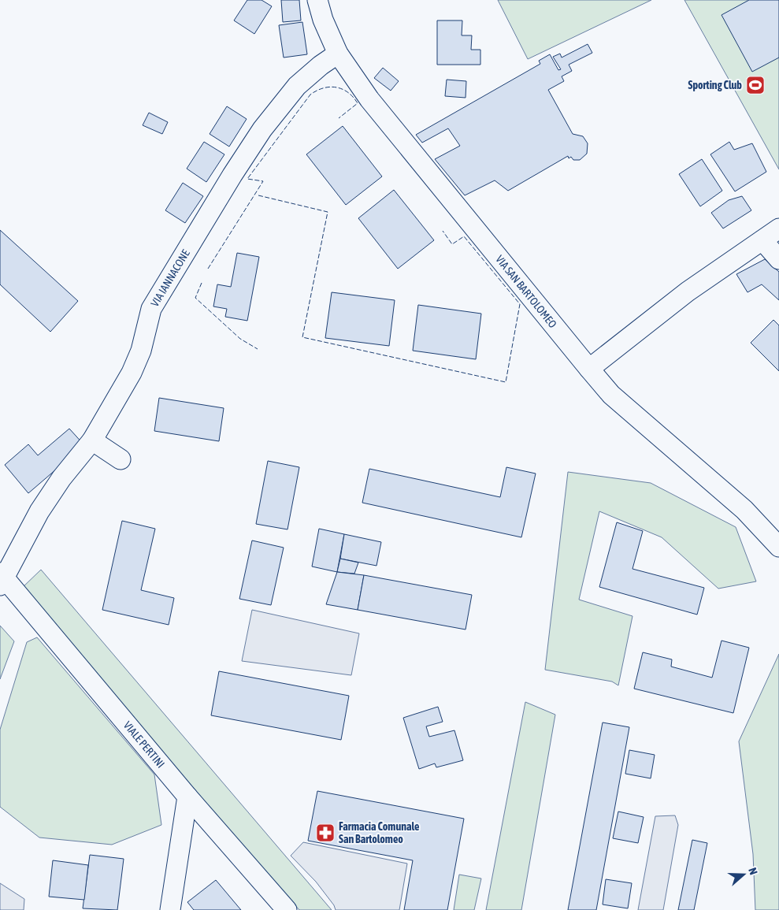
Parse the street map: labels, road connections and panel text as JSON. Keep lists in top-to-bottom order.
{
  "streets": {
    "street": ["VIA IANNACONE", "VIA SAN BARTOLOMEO", "VIALE PERTINI"]
  },
  "crossings": [
    ["VIA IANNACONE", "VIA SAN BARTOLOMEO"],
    ["VIA IANNACONE", "VIALE PERTINI"]
  ],
  "places": {
    "sports": ["Sporting Club"],
    "pharmacy": ["Farmacia Comunale San Bartolomeo"]
  },
  "north": "right"
}
